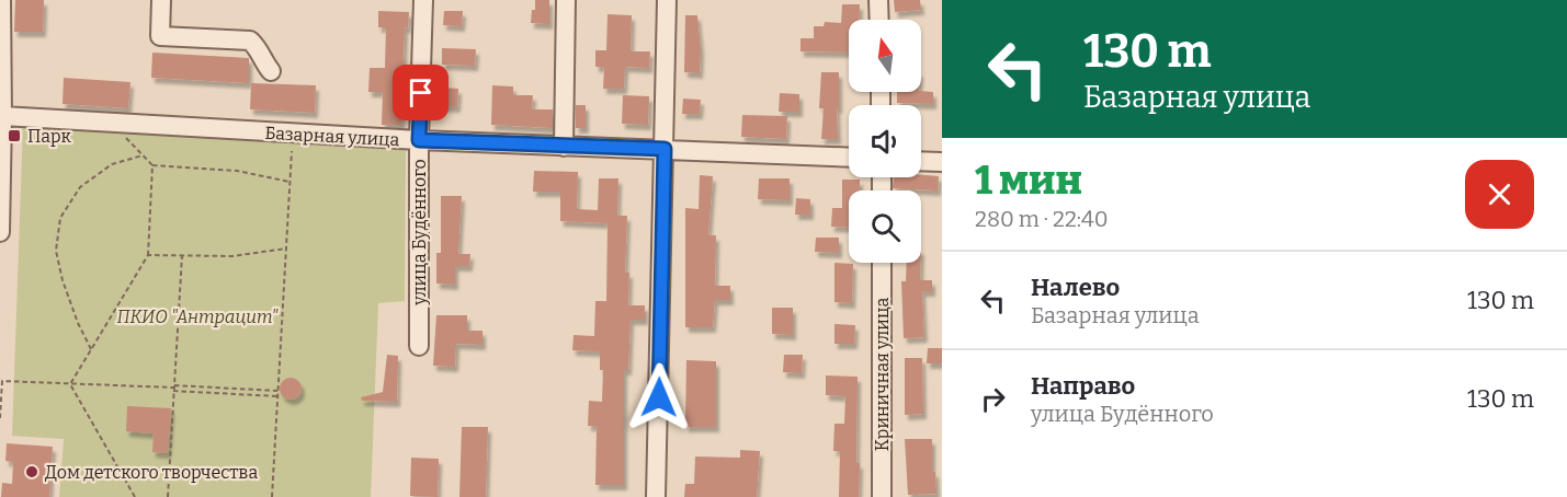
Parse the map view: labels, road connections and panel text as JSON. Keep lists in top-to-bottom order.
{
  "streets": {
    "street": ["Базарная улица", "улица Будённого", "Криничная улица"]
  },
  "crossings": [
    ["Базарная улица", "улица Будённого"]
  ],
  "parks": ["ПКИО \"Антрацит\""],
  "places": {
    "transit": ["Парк"],
    "other": ["Дом детского творчества"]
  },
  "north": "top",
  "page": {
    "turn": ["130 m", "Базарная улица"],
    "heading": ["1 мин", "280 m · 22:40"],
    "list": [
      {
        "name": "Налево",
        "note": "Базарная улица",
        "value": "130 m"
      },
      {
        "name": "Направо",
        "note": "улица Будённого",
        "value": "130 m"
      }
    ]
  }
}
